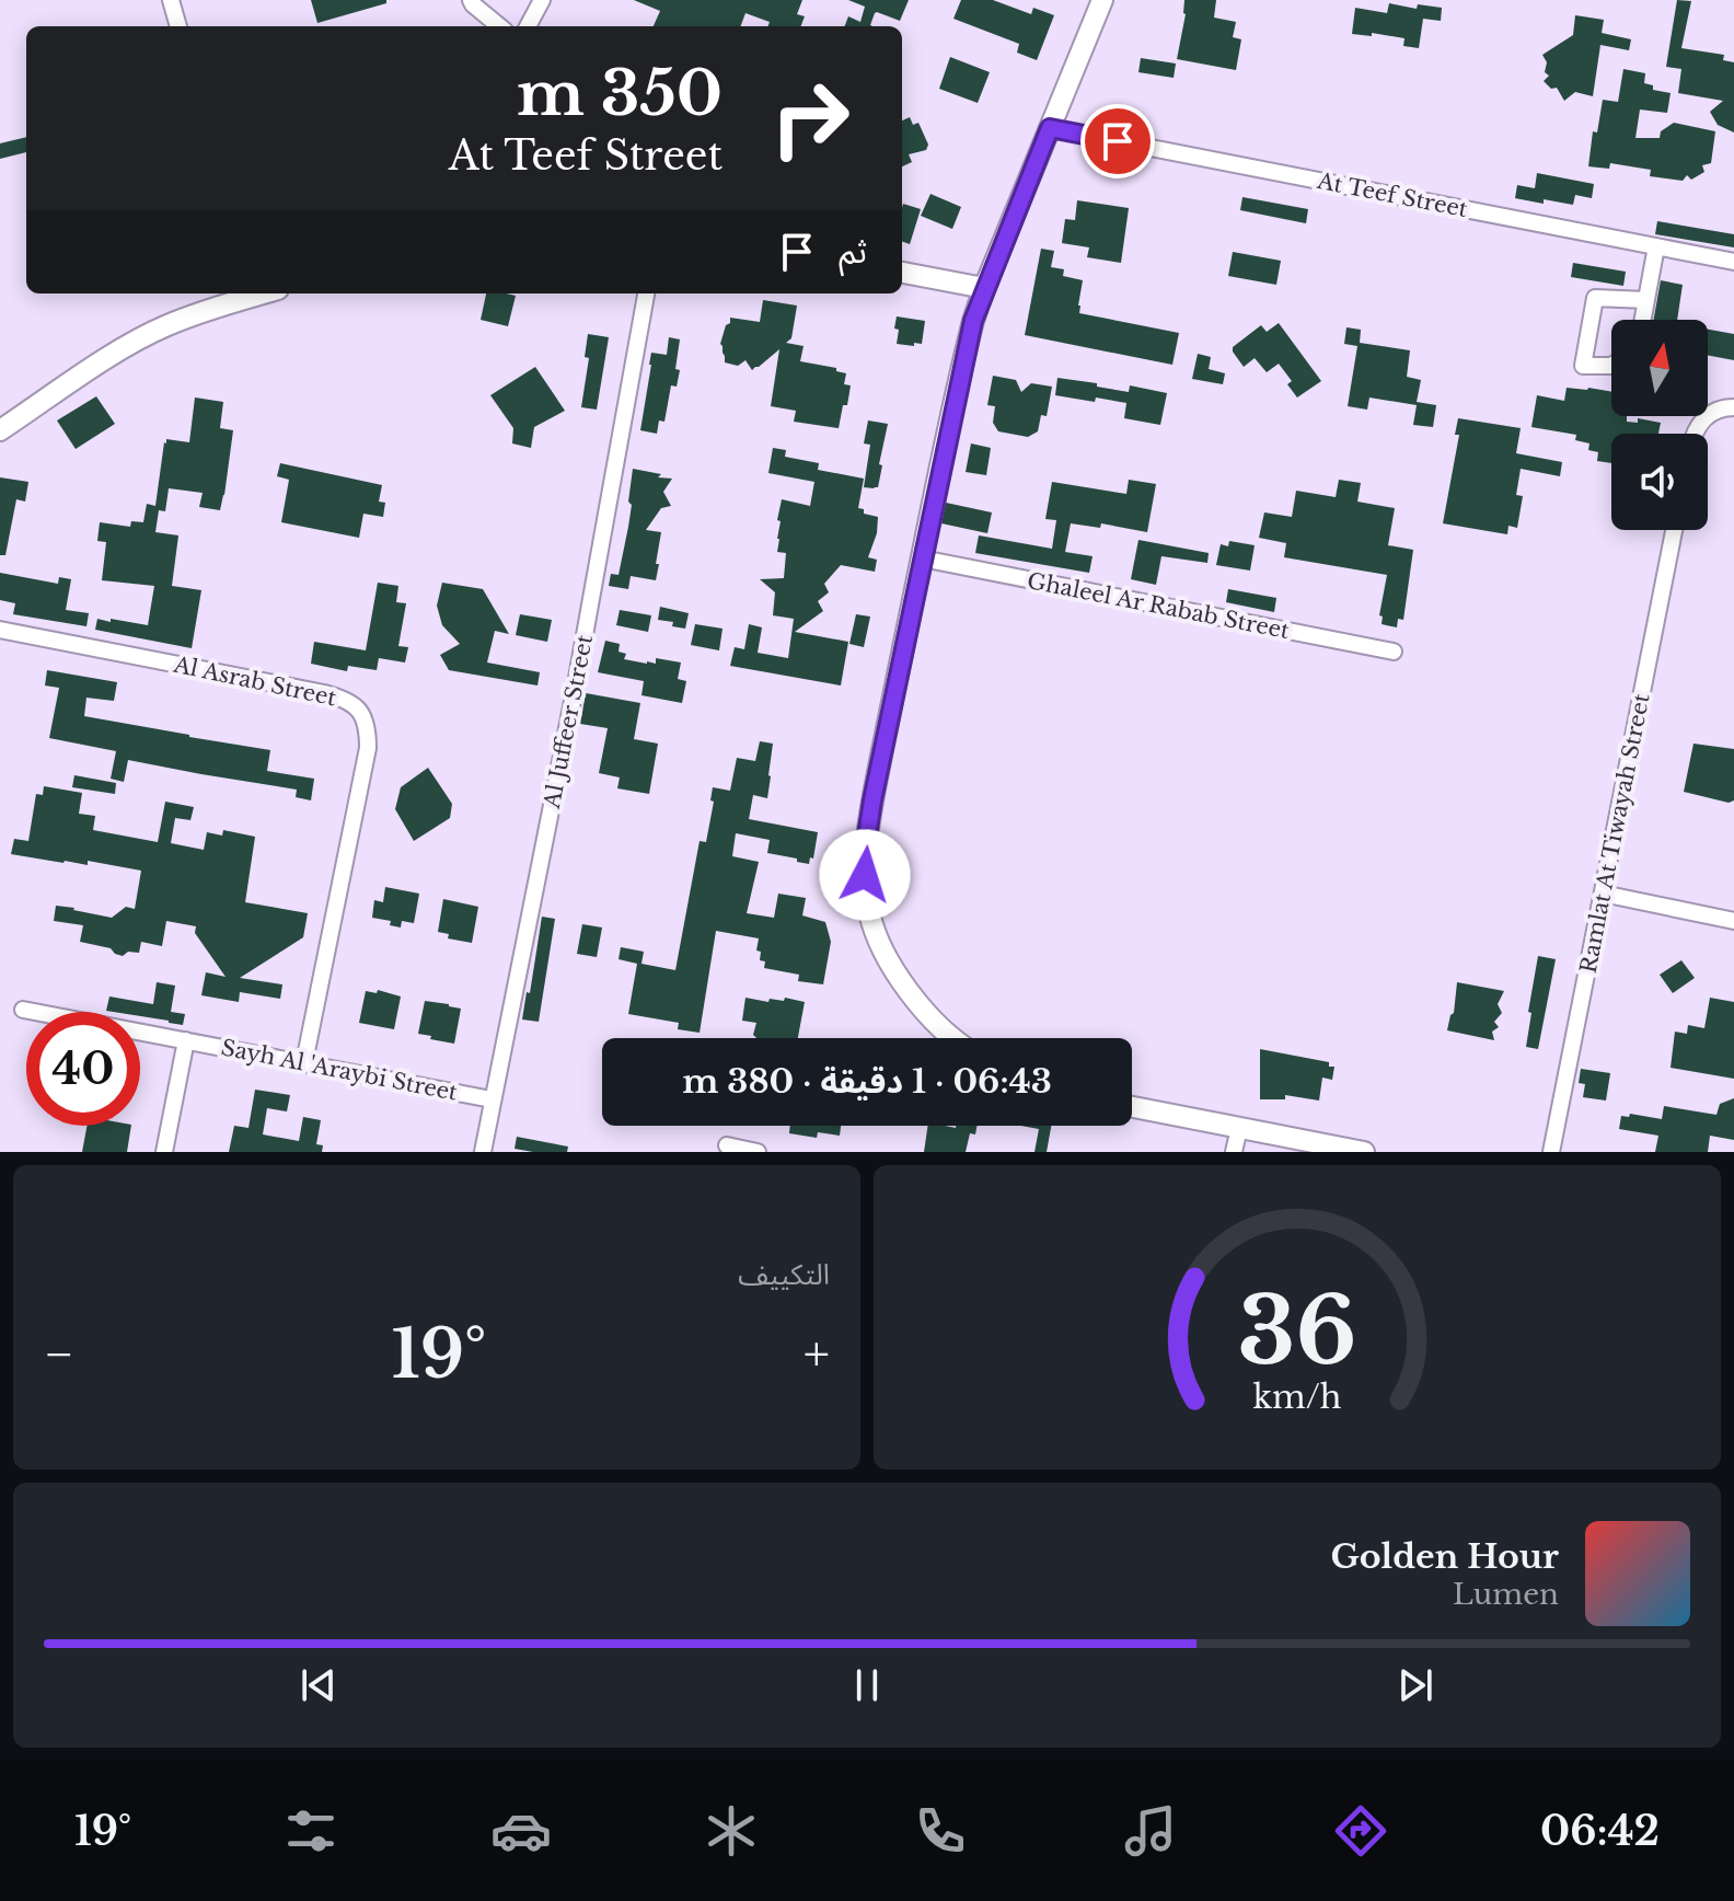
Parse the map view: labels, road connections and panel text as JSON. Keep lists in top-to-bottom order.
{
  "streets": {
    "street": [
      "At Teef Street",
      "Ghaleel Ar Rabab Street",
      "Al Asrab Street",
      "Al Juffeer Street",
      "Ramlat At Tiwayah Street",
      "Sayh Al 'Araybi Street"
    ]
  },
  "crossings": [
    ["Al Asrab Street", "Sayh Al 'Araybi Street"],
    ["Al Juffeer Street", "Sayh Al 'Araybi Street"]
  ],
  "north": "top",
  "page": {
    "turn": ["350 m", "At Teef Street"],
    "then": "ثم",
    "limit": "40",
    "trip": "06:43 · 1 دقيقة · 380 m",
    "tile": "التكييف",
    "heat": ["−", "19°", "+"],
    "song": ["Golden Hour", "Lumen"],
    "tabs": ["06:42", "19°"],
    "gauge": ["36", "km/h"]
  }
}
